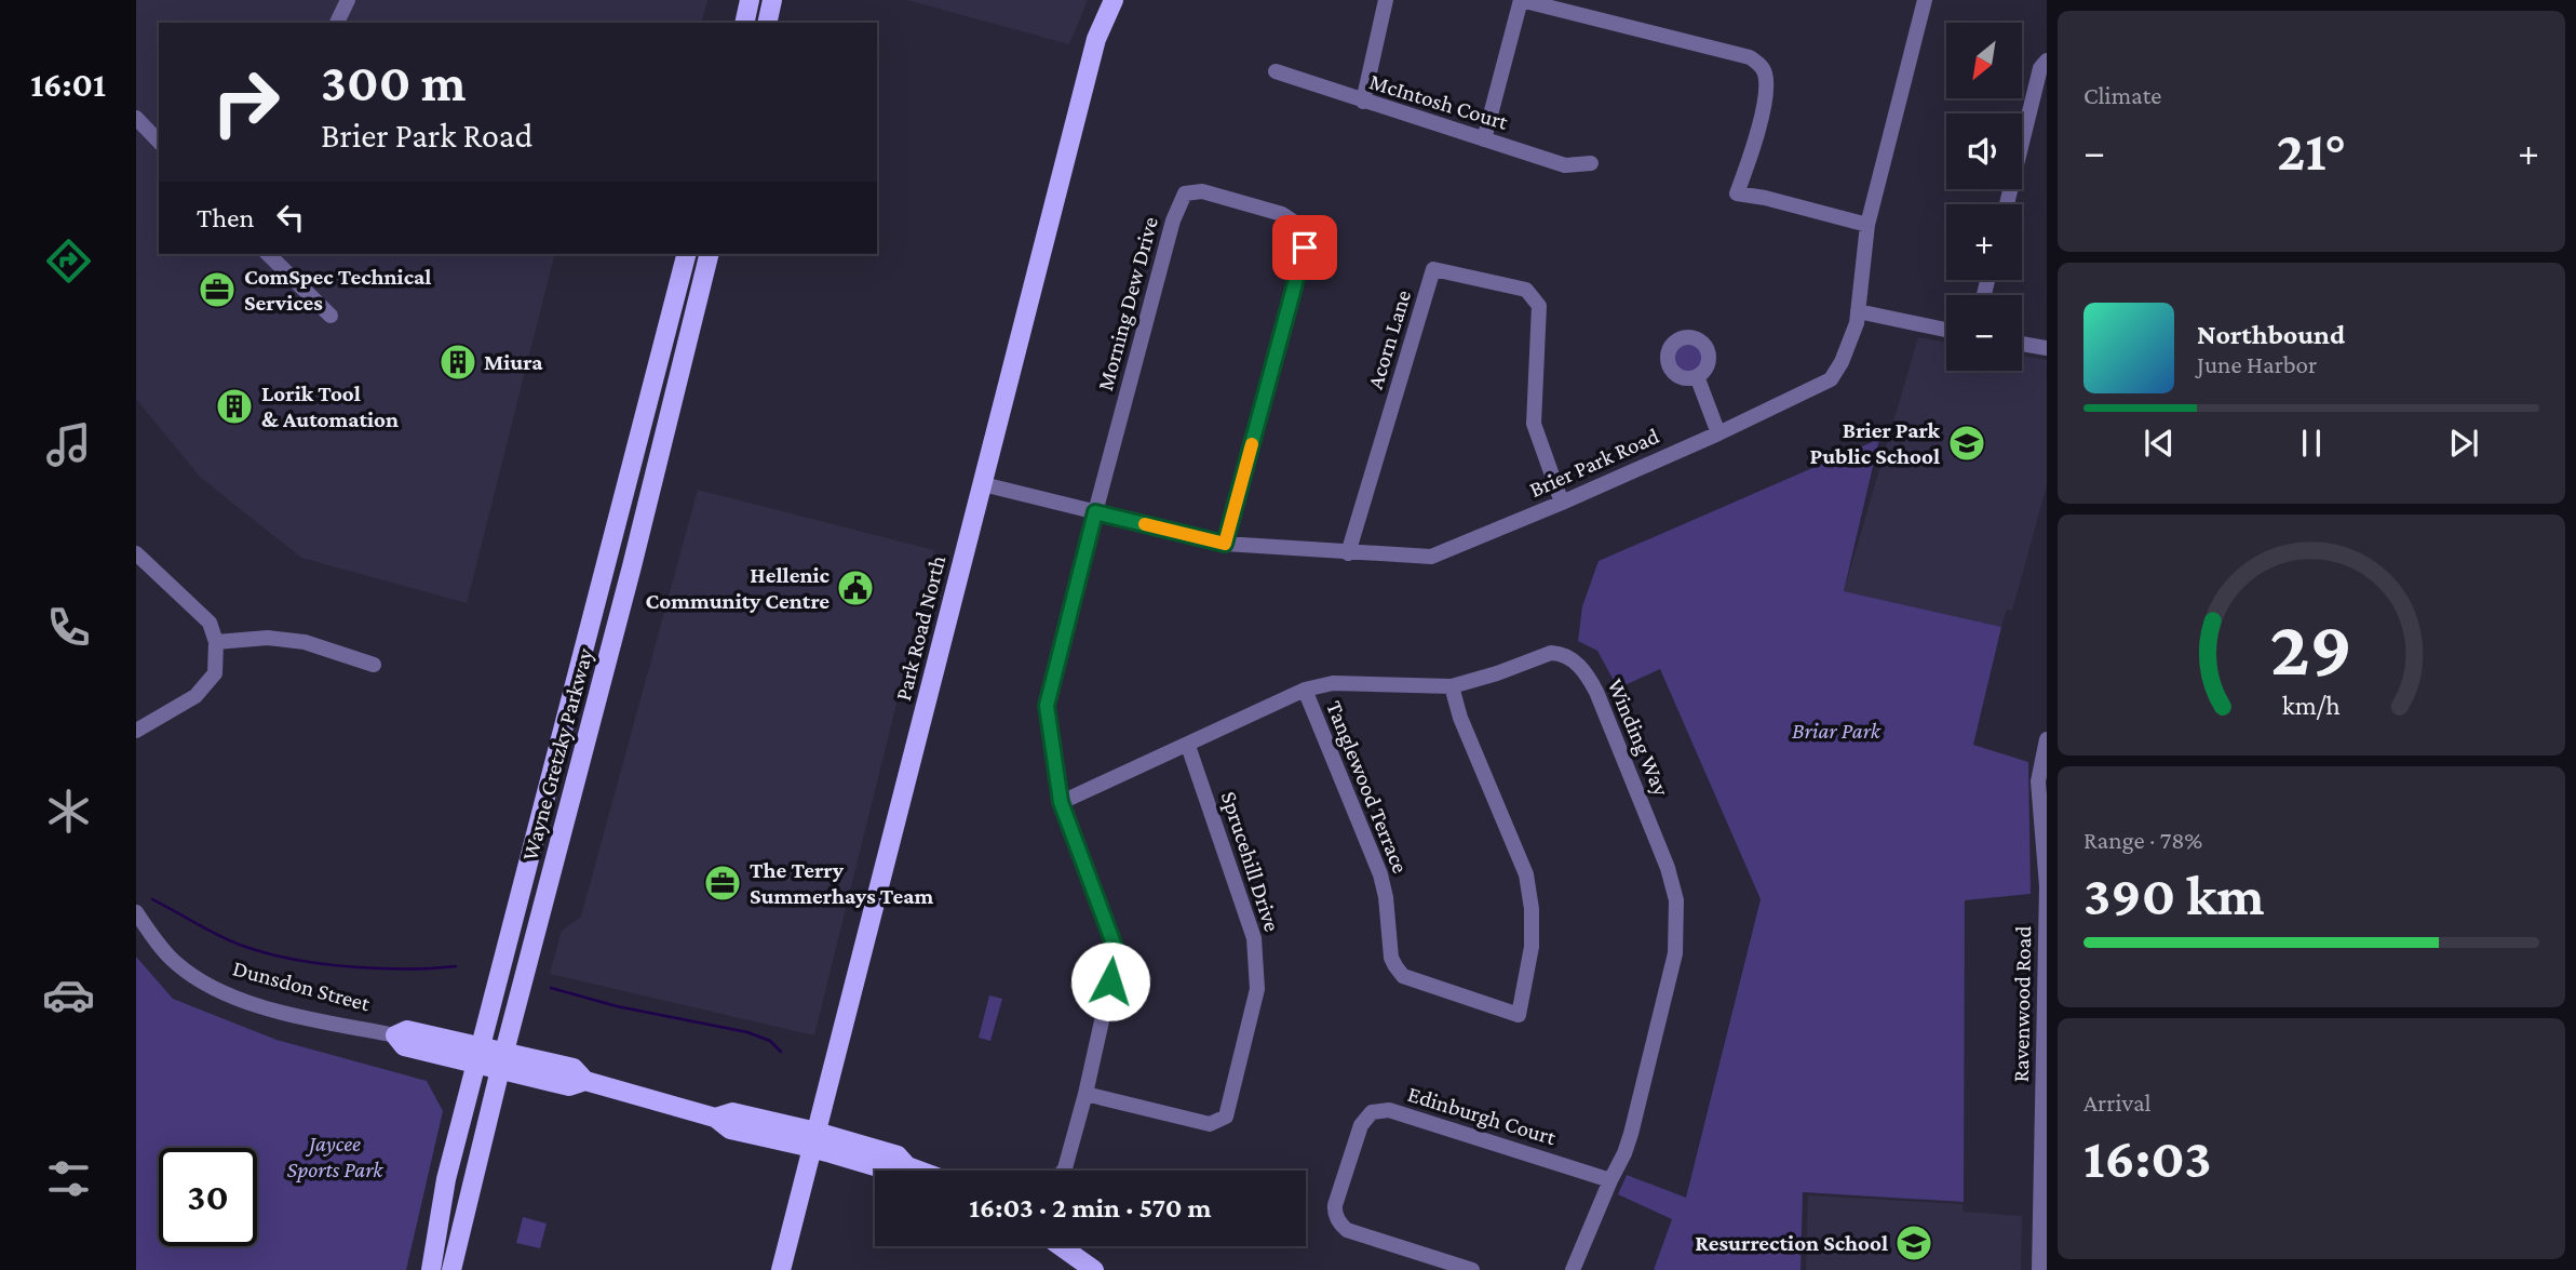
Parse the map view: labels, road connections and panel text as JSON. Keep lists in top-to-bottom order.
{
  "streets": {
    "main road": ["Park Road North", "Wayne Gretzky Parkway", "Dunsdon Street"],
    "street": [
      "McIntosh Court",
      "Morning Dew Drive",
      "Acorn Lane",
      "Brier Park Road",
      "Winding Way",
      "Tanglewood Terrace",
      "Sprucehill Drive",
      "Ravenwood Road",
      "Edinburgh Court"
    ]
  },
  "crossings": [
    ["Morning Dew Drive", "Brier Park Road"],
    ["Acorn Lane", "Brier Park Road"],
    ["Brier Park Road", "Park Road North"],
    ["Park Road North", "Dunsdon Street"],
    ["Winding Way", "Tanglewood Terrace"],
    ["Winding Way", "Sprucehill Drive"],
    ["Winding Way", "Edinburgh Court"],
    ["Wayne Gretzky Parkway", "Dunsdon Street"]
  ],
  "parks": ["Briar Park", "Jaycee Sports Park"],
  "places": {
    "office": ["ComSpec Technical Services", "The Terry Summerhays Team"],
    "building": ["Miura", "Lorik Tool & Automation"],
    "school or university": ["Brier Park Public School", "Resurrection School"],
    "public building": ["Hellenic Community Centre"]
  },
  "north": "bottom left",
  "page": {
    "tabs": "16:01",
    "tile": [
      "Climate",
      ["Range · 78%", "390 km"],
      ["Arrival", "16:03"]
    ],
    "map_buttons": ["+", "−"],
    "turn": ["300 m", "Brier Park Road"],
    "heat": ["−", "21°", "+"],
    "then": "Then",
    "song": ["Northbound", "June Harbor"],
    "limit": "30",
    "trip": "16:03 · 2 min · 570 m",
    "gauge": ["29", "km/h"]
  }
}
